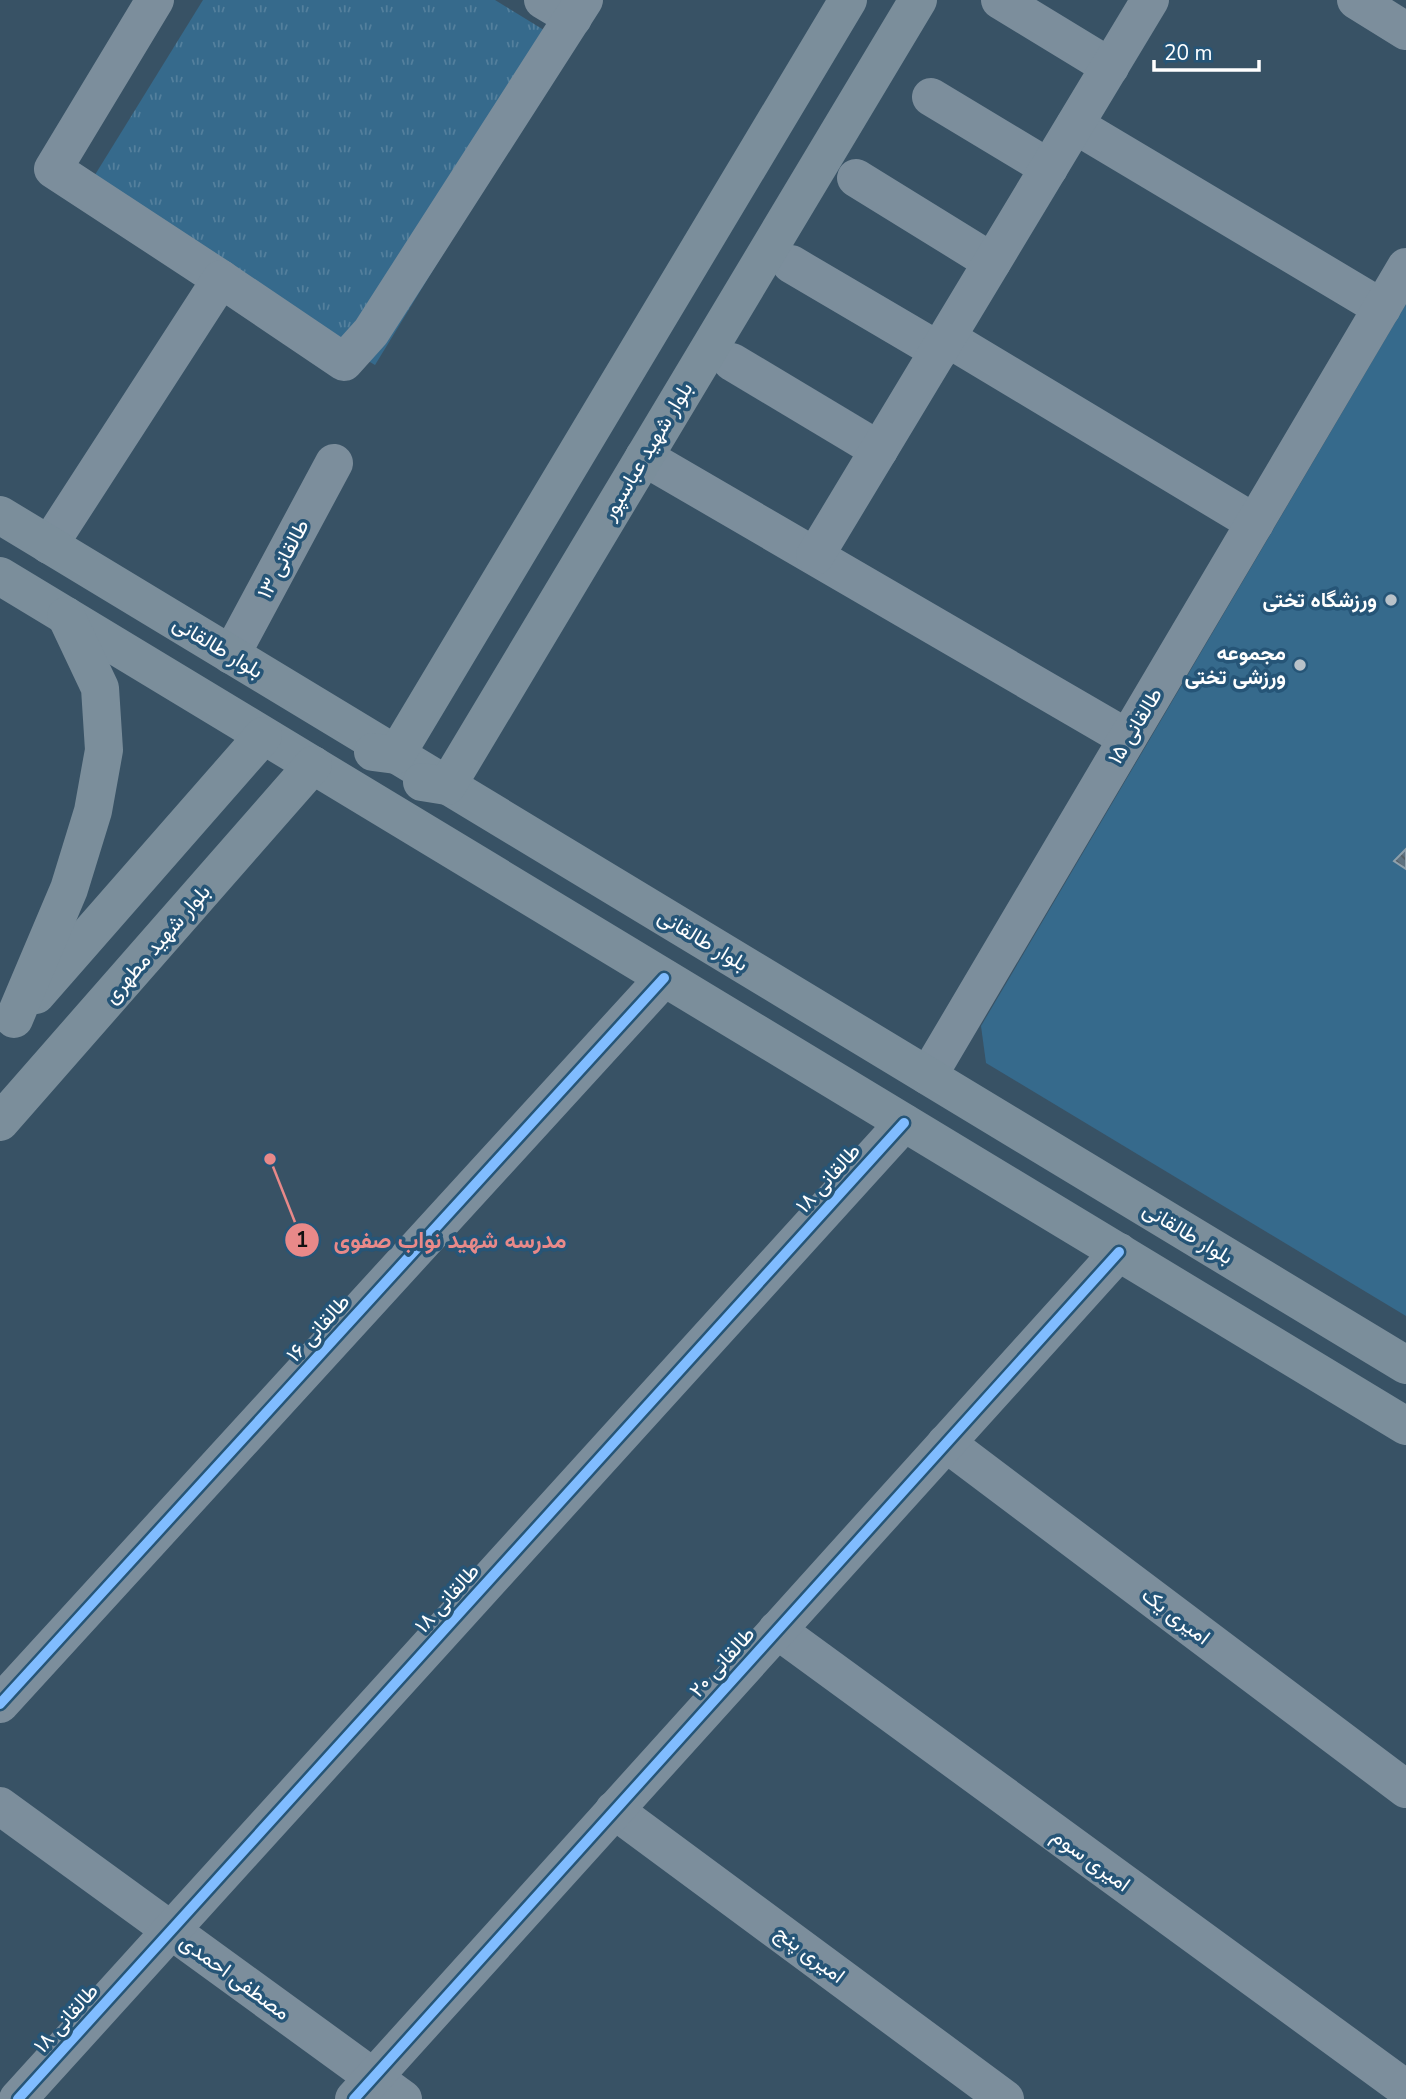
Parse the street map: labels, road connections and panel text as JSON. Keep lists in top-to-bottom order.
{
  "streets": {
    "main road": ["بلوار شهید عباسپور", "بلوار طالقانی", "بلوار شهید مطهری"],
    "street": [
      "طالقانی ۱۳",
      "طالقانی ۱۵",
      "طالقانی ۱۸",
      "طالقانی ۱۶",
      "امیری یک",
      "طالقانی ۲۰",
      "امیری سوم",
      "امیری پنج",
      "مصطفی احمدی"
    ]
  },
  "crossings": [
    ["بلوار شهید عباسپور", "بلوار طالقانی"],
    ["طالقانی ۱۳", "بلوار طالقانی"],
    ["بلوار طالقانی", "طالقانی ۱۵"],
    ["طالقانی ۱۸", "مصطفی احمدی"],
    ["امیری یک", "طالقانی ۲۰"],
    ["طالقانی ۲۰", "امیری سوم"],
    ["طالقانی ۲۰", "امیری پنج"],
    ["طالقانی ۲۰", "مصطفی احمدی"]
  ],
  "places": ["ورزشگاه تختی", "مجموعه ورزشی تختی", "مدرسه شهید نواب صفوی"],
  "scale_bar": "20 m"
}
